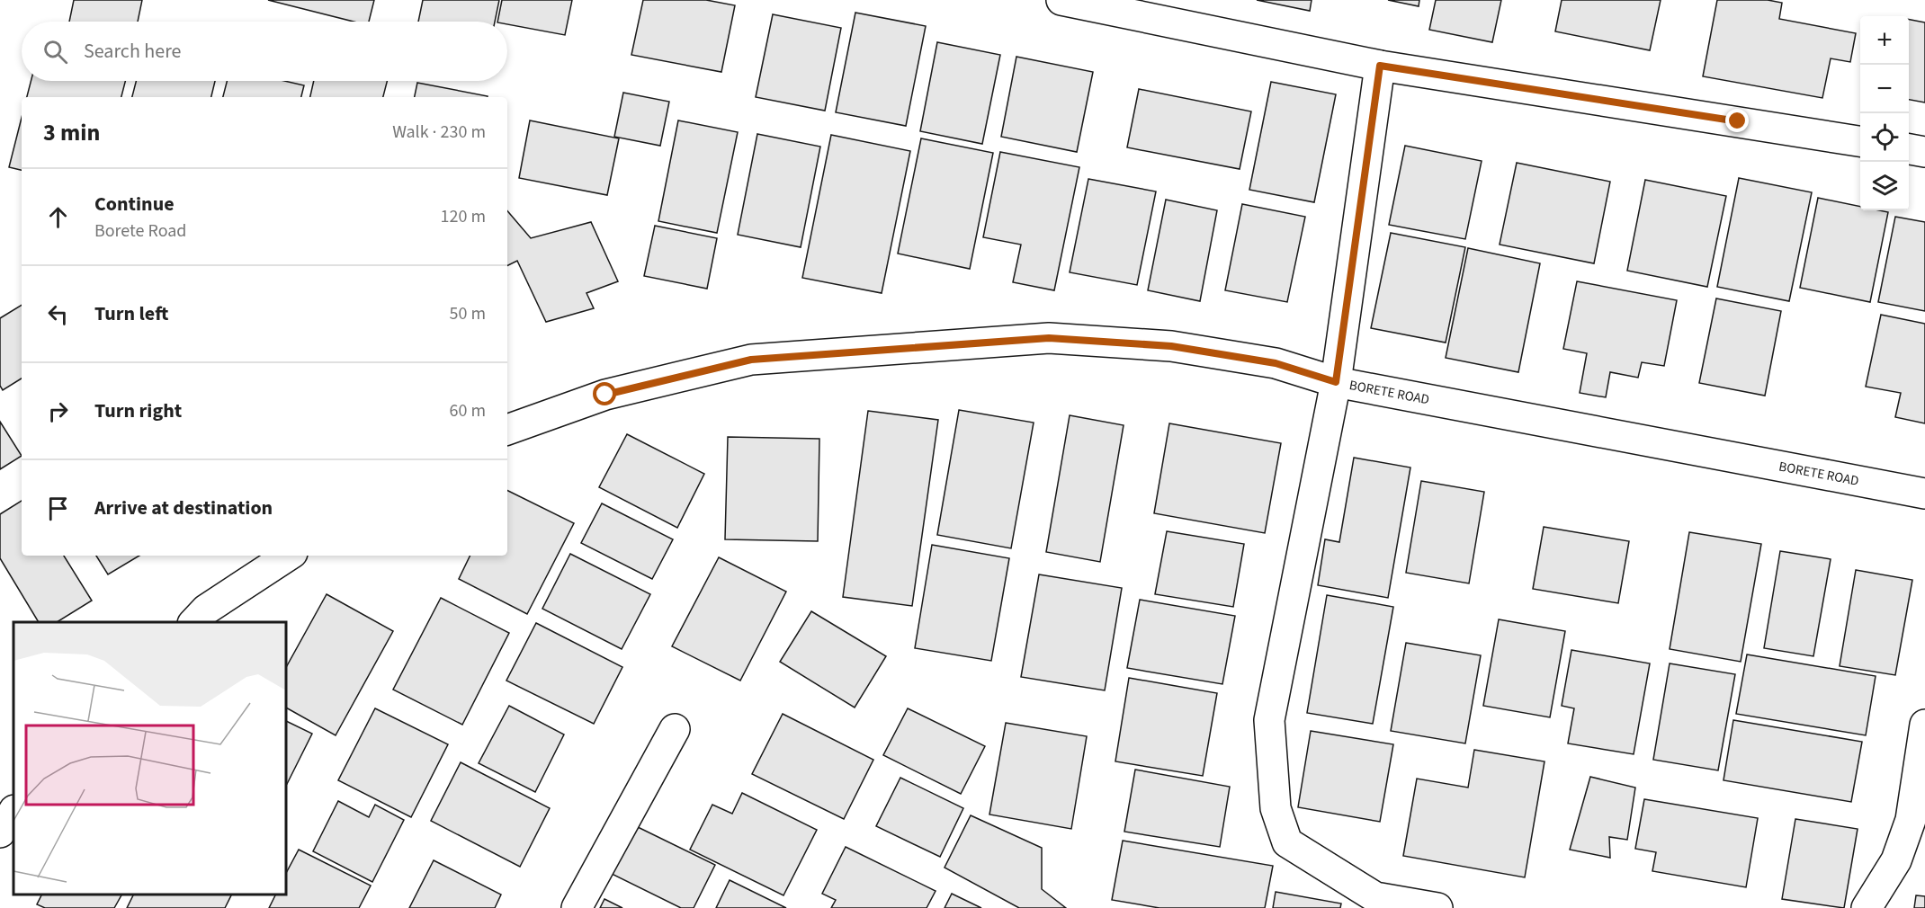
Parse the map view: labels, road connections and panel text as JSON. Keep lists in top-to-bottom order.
{
  "streets": {
    "street": ["BORETE ROAD"]
  },
  "page": {
    "map_buttons": ["+", "−"],
    "search": "Search here",
    "heading": ["3 min", "Walk · 230 m"],
    "list": [
      ["Continue", "Borete Road", "120 m"],
      ["Turn left", "50 m"],
      ["Turn right", "60 m"],
      "Arrive at destination"
    ]
  }
}
